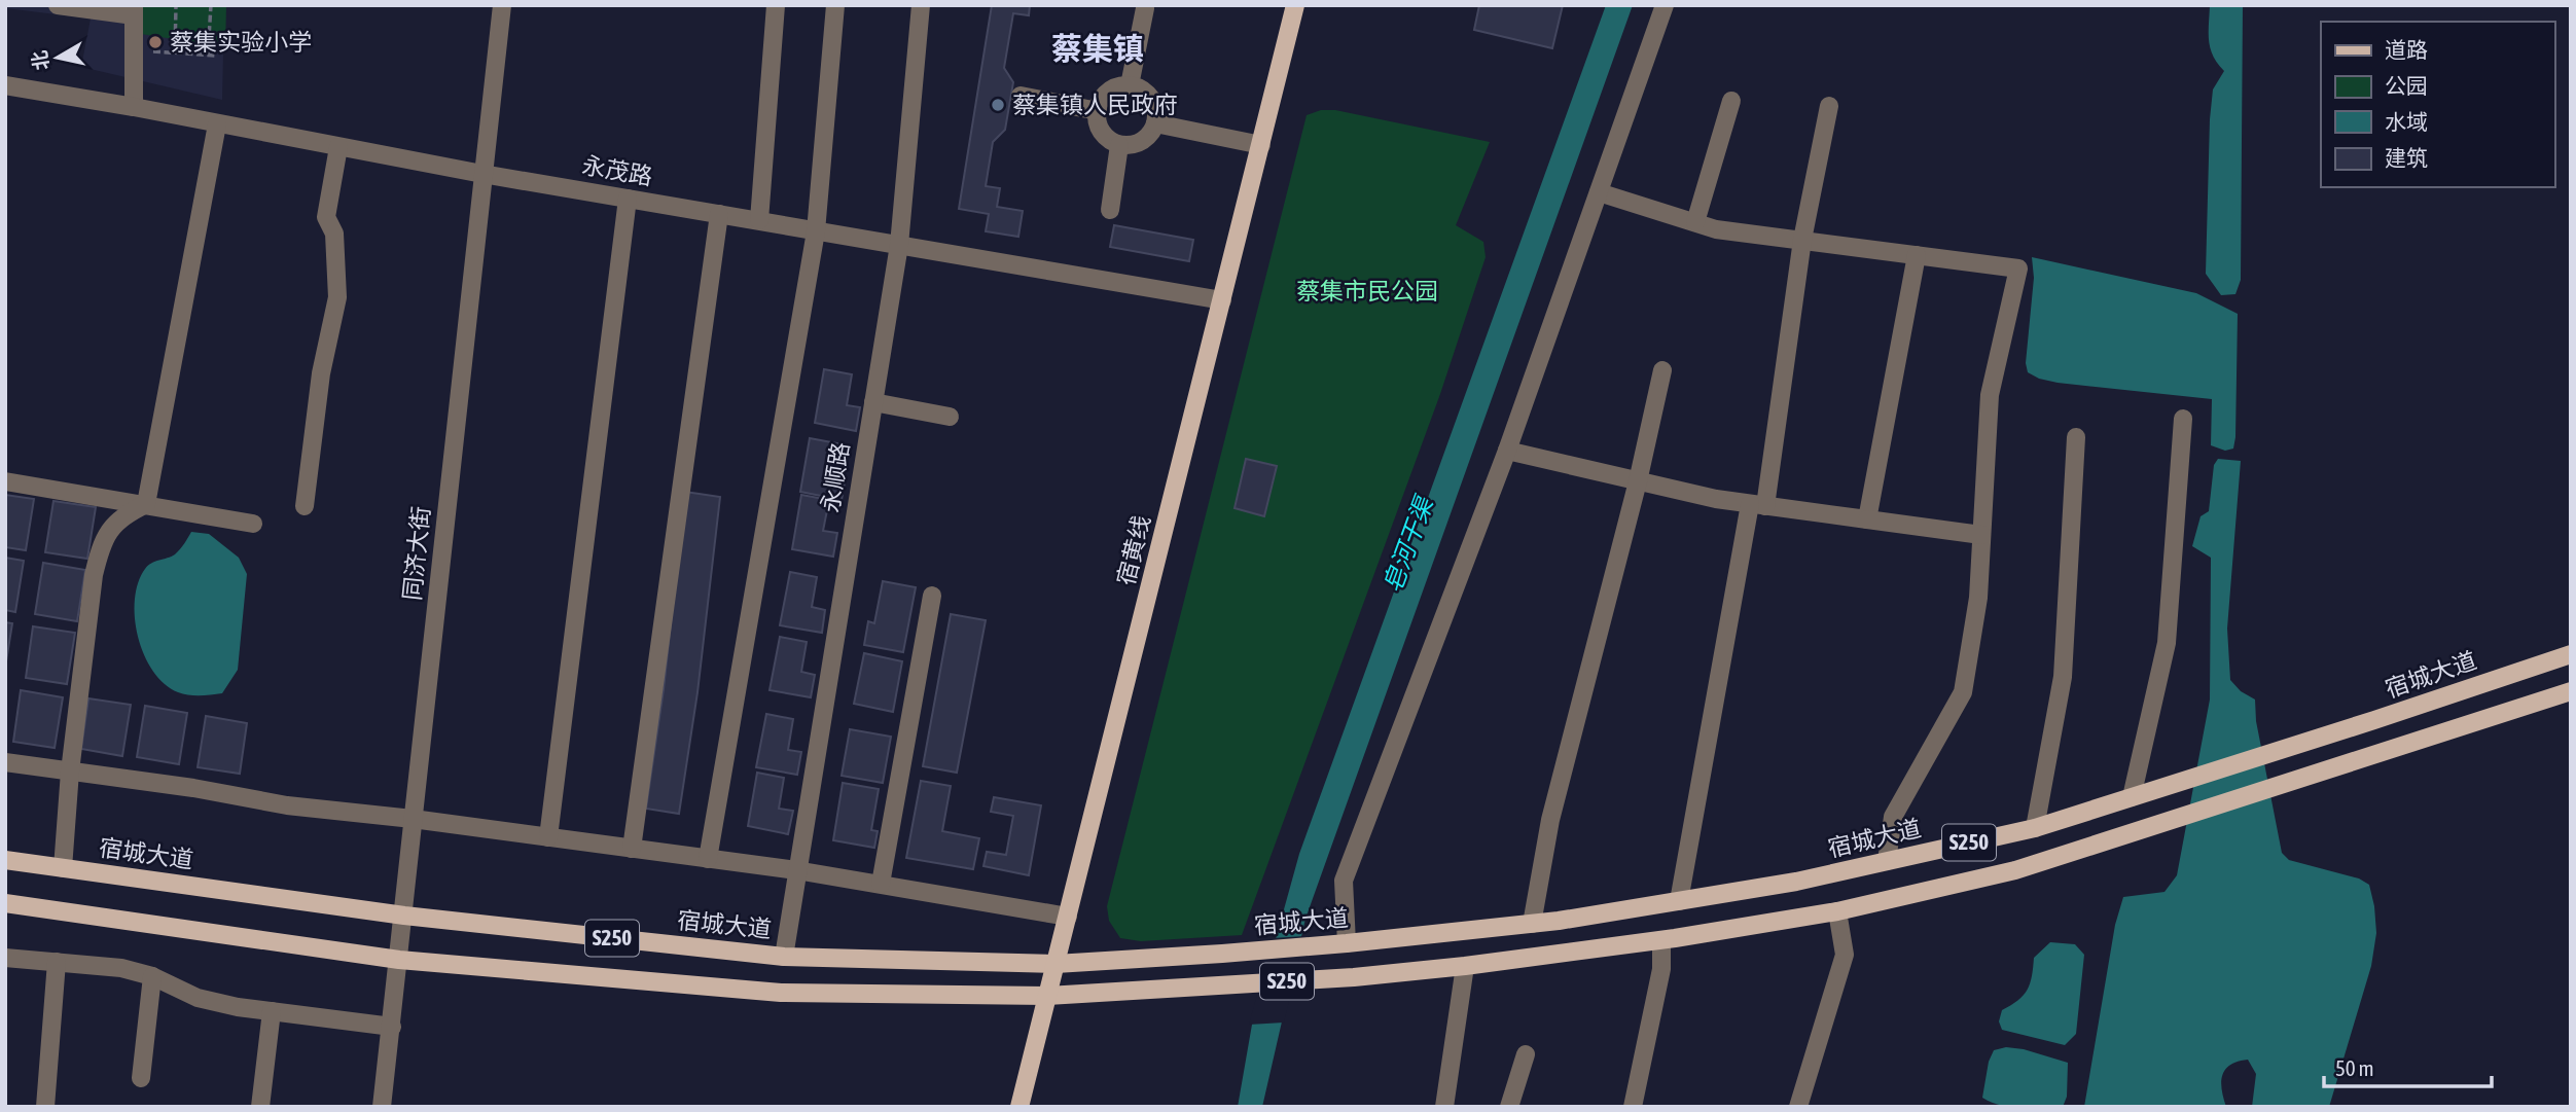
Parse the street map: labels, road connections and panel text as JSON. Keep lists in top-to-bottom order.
{
  "streets": {
    "main road": ["宿黄线", "宿城大道", "S250"],
    "street": ["永茂路", "永顺路", "同济大街"]
  },
  "crossings": [
    ["永茂路", "永顺路"],
    ["永茂路", "宿黄线"],
    ["永茂路", "同济大街"],
    ["永顺路", "宿城大道"],
    ["宿黄线", "宿城大道"],
    ["宿黄线", "S250"],
    ["同济大街", "宿城大道"],
    ["同济大街", "S250"]
  ],
  "districts": ["蔡集镇"],
  "water": ["皂河干渠"],
  "parks": ["蔡集市民公园"],
  "places": ["蔡集实验小学", "蔡集镇人民政府"],
  "legend": [
    "道路",
    "公园",
    "水域",
    "建筑"
  ],
  "scale_bar": "50 m",
  "north": "left"
}
